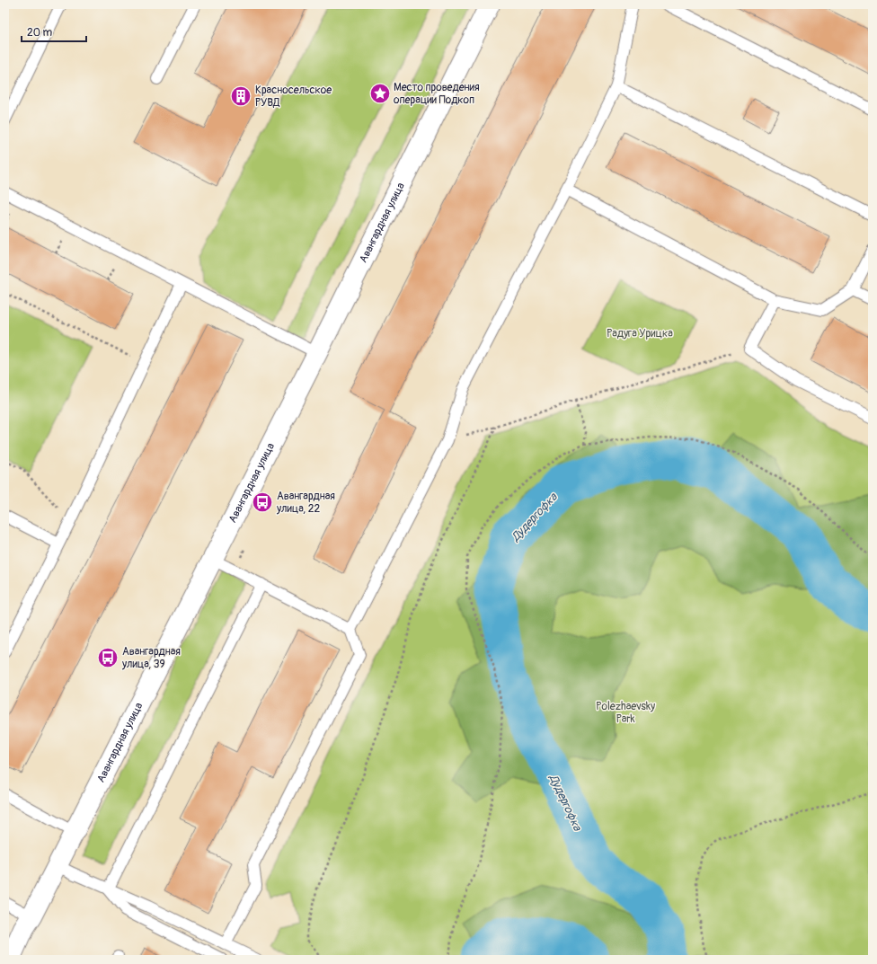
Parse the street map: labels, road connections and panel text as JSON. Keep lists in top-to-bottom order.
{
  "streets": {
    "street": ["Авангардная улица"]
  },
  "water": ["Дудергофка"],
  "parks": ["Радуга Урицка", "Polezhaevsky Park"],
  "places": {
    "place": ["Место проведения операции Подкоп"],
    "building": ["Красносельское РУВД"],
    "bus stop": ["Авангардная улица, 22", "Авангардная улица, 39"]
  },
  "scale_bar": "20 m"
}
